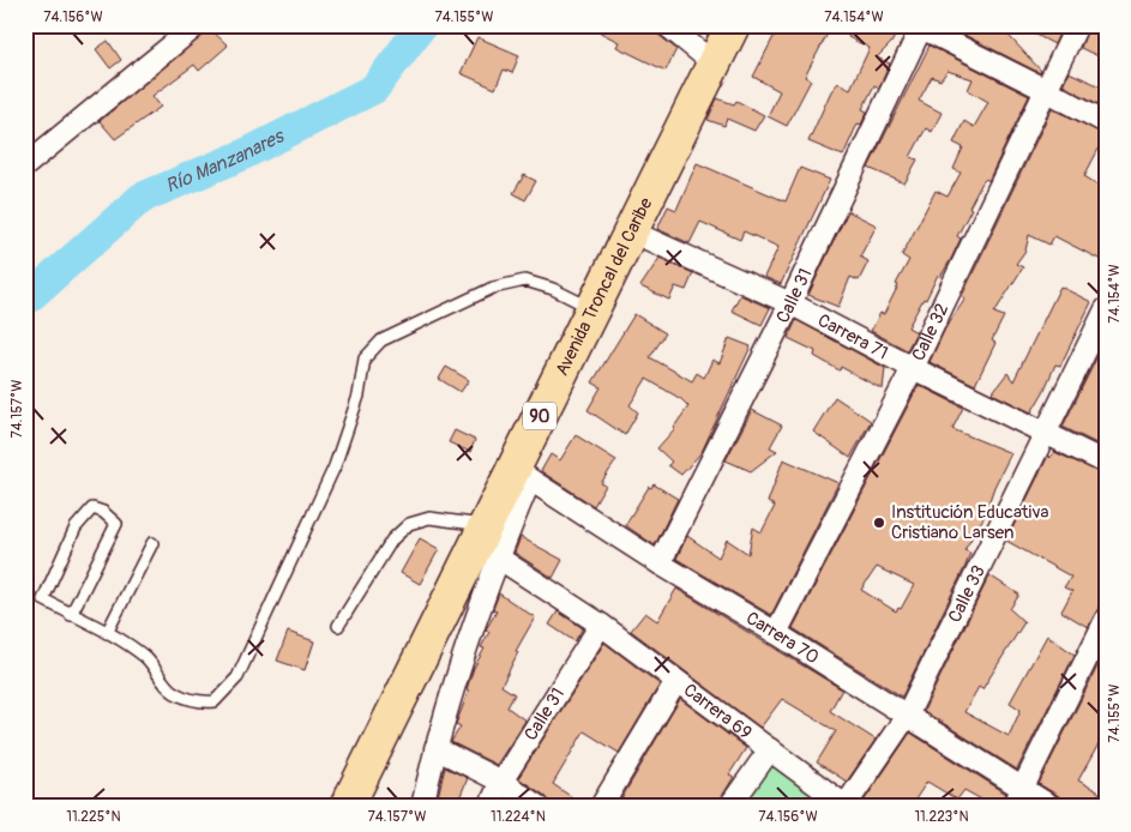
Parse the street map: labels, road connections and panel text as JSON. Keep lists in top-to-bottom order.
{
  "streets": {
    "highway": ["Avenida Troncal del Caribe", "90"],
    "street": [
      "Calle 31",
      "Calle 32",
      "Carrera 71",
      "Calle 33",
      "Carrera 70",
      "Carrera 69"
    ]
  },
  "crossings": [
    ["Avenida Troncal del Caribe", "Carrera 71"],
    ["Avenida Troncal del Caribe", "Carrera 70"],
    ["Calle 31", "Carrera 71"],
    ["Calle 31", "Carrera 70"],
    ["Calle 31", "Carrera 69"],
    ["Calle 32", "Carrera 71"],
    ["Calle 32", "Carrera 70"],
    ["Carrera 71", "Calle 33"],
    ["Calle 33", "Carrera 70"],
    ["Calle 33", "Carrera 69"]
  ],
  "water": ["Río Manzanares"],
  "places": ["Institución Educativa Cristiano Larsen"],
  "coordinates": [
    "74.156°W",
    "74.155°W",
    "74.154°W",
    "74.157°W",
    "11.225°N",
    "11.224°N",
    "11.223°N"
  ]
}
